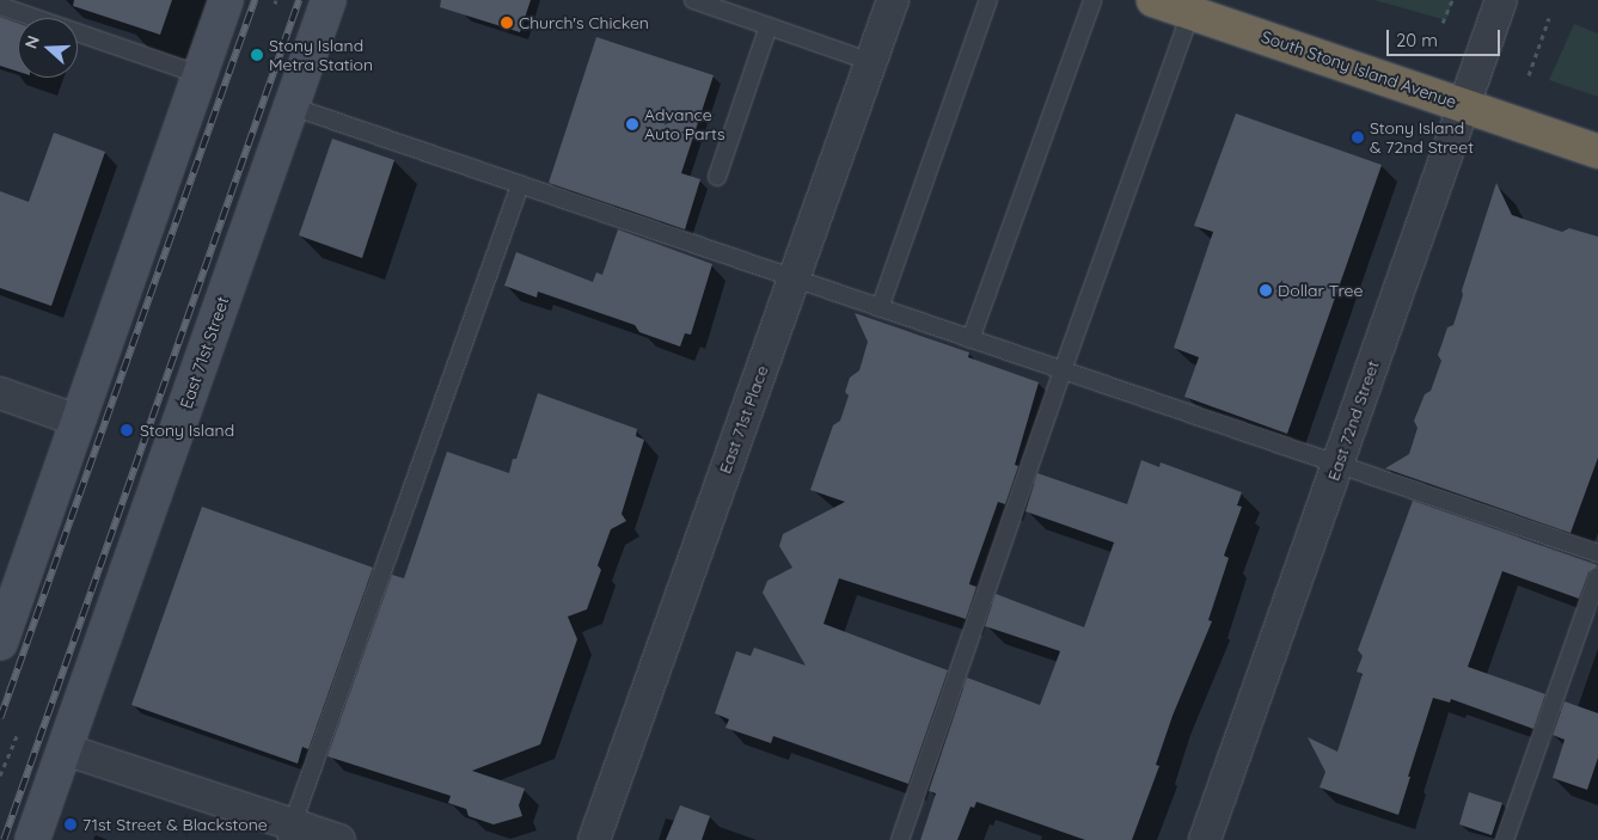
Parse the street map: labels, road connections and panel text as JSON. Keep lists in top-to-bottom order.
{
  "streets": {
    "highway": ["South Stony Island Avenue"],
    "main road": ["East 71st Street"],
    "street": ["East 71st Place", "East 72nd Street"]
  },
  "crossings": [
    ["South Stony Island Avenue", "East 72nd Street"]
  ],
  "places": [
    "Church's Chicken",
    "Stony Island Metra Station",
    "Advance Auto Parts",
    "Stony Island & 72nd Street",
    "Dollar Tree",
    "Stony Island",
    "71st Street & Blackstone"
  ],
  "scale_bar": "20 m",
  "north": "left"
}
